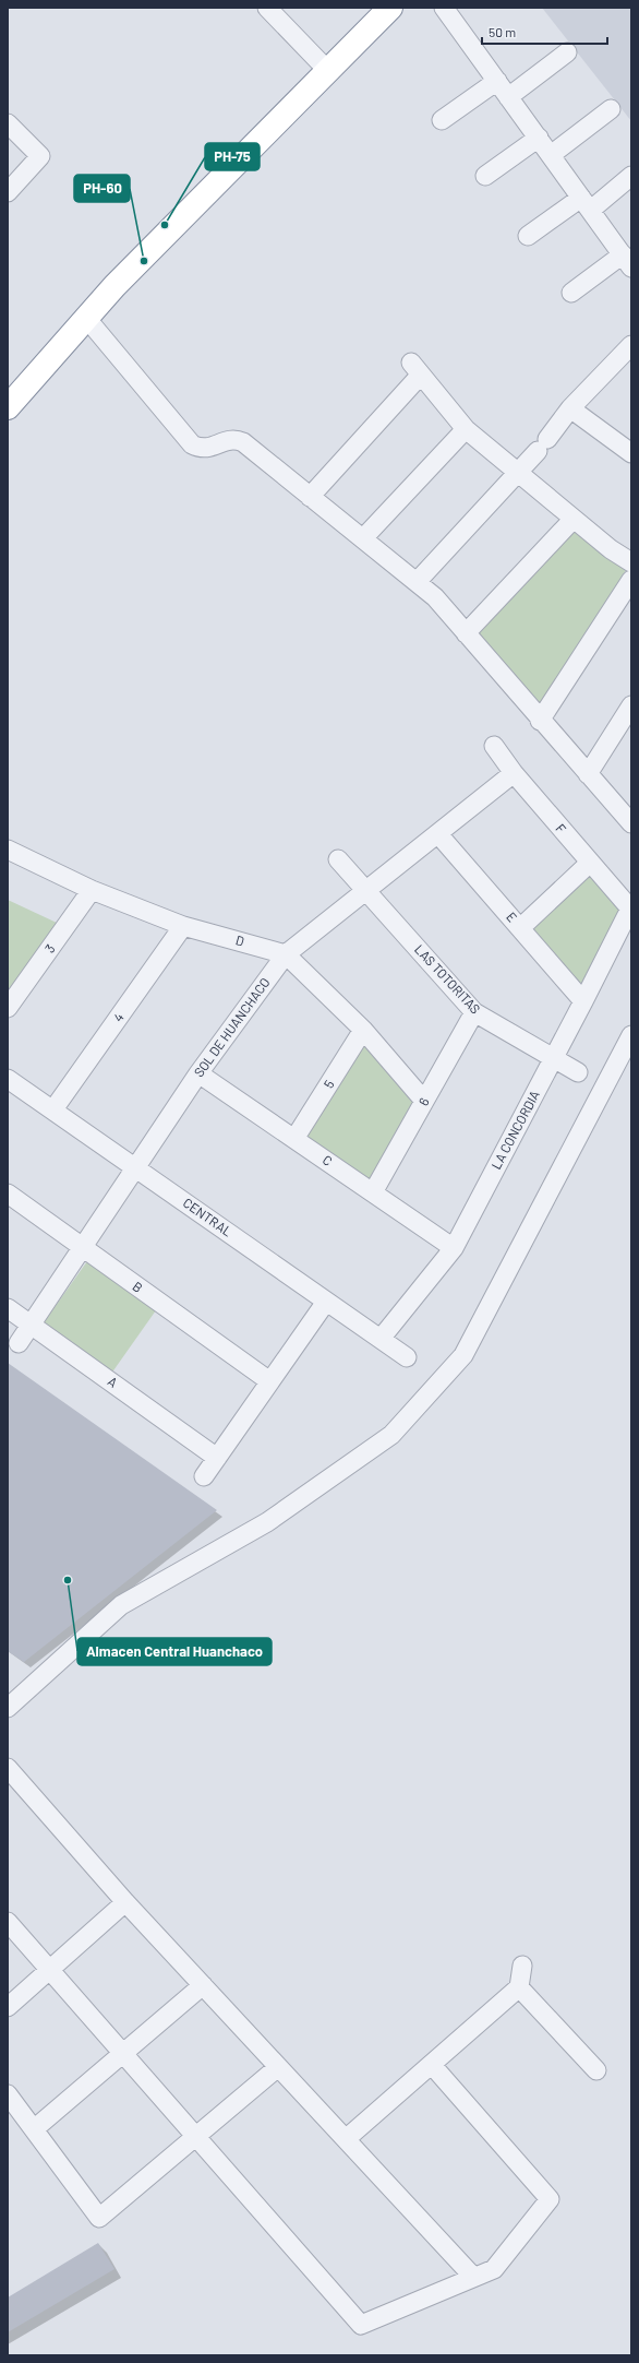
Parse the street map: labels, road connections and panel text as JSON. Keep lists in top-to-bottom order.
{
  "streets": {
    "street": [
      "F",
      "E",
      "D",
      "3",
      "LAS TOTORITAS",
      "4",
      "SOL DE HUANCHACO",
      "5",
      "6",
      "LA CONCORDIA",
      "C",
      "CENTRAL",
      "B",
      "A"
    ]
  },
  "crossings": [
    ["F", "SOL DE HUANCHACO"],
    ["F", "LA CONCORDIA"],
    ["E", "SOL DE HUANCHACO"],
    ["E", "LA CONCORDIA"],
    ["D", "3"],
    ["D", "4"],
    ["D", "SOL DE HUANCHACO"],
    ["D", "5"],
    ["D", "6"],
    ["LAS TOTORITAS", "SOL DE HUANCHACO"],
    ["LAS TOTORITAS", "6"],
    ["LAS TOTORITAS", "LA CONCORDIA"],
    ["4", "CENTRAL"],
    ["SOL DE HUANCHACO", "C"],
    ["SOL DE HUANCHACO", "CENTRAL"],
    ["SOL DE HUANCHACO", "B"],
    ["SOL DE HUANCHACO", "A"],
    ["5", "C"],
    ["6", "C"],
    ["LA CONCORDIA", "C"],
    ["LA CONCORDIA", "CENTRAL"]
  ],
  "places": ["PH-75", "PH-60", "Almacen Central Huanchaco"],
  "scale_bar": "50 m"
}
